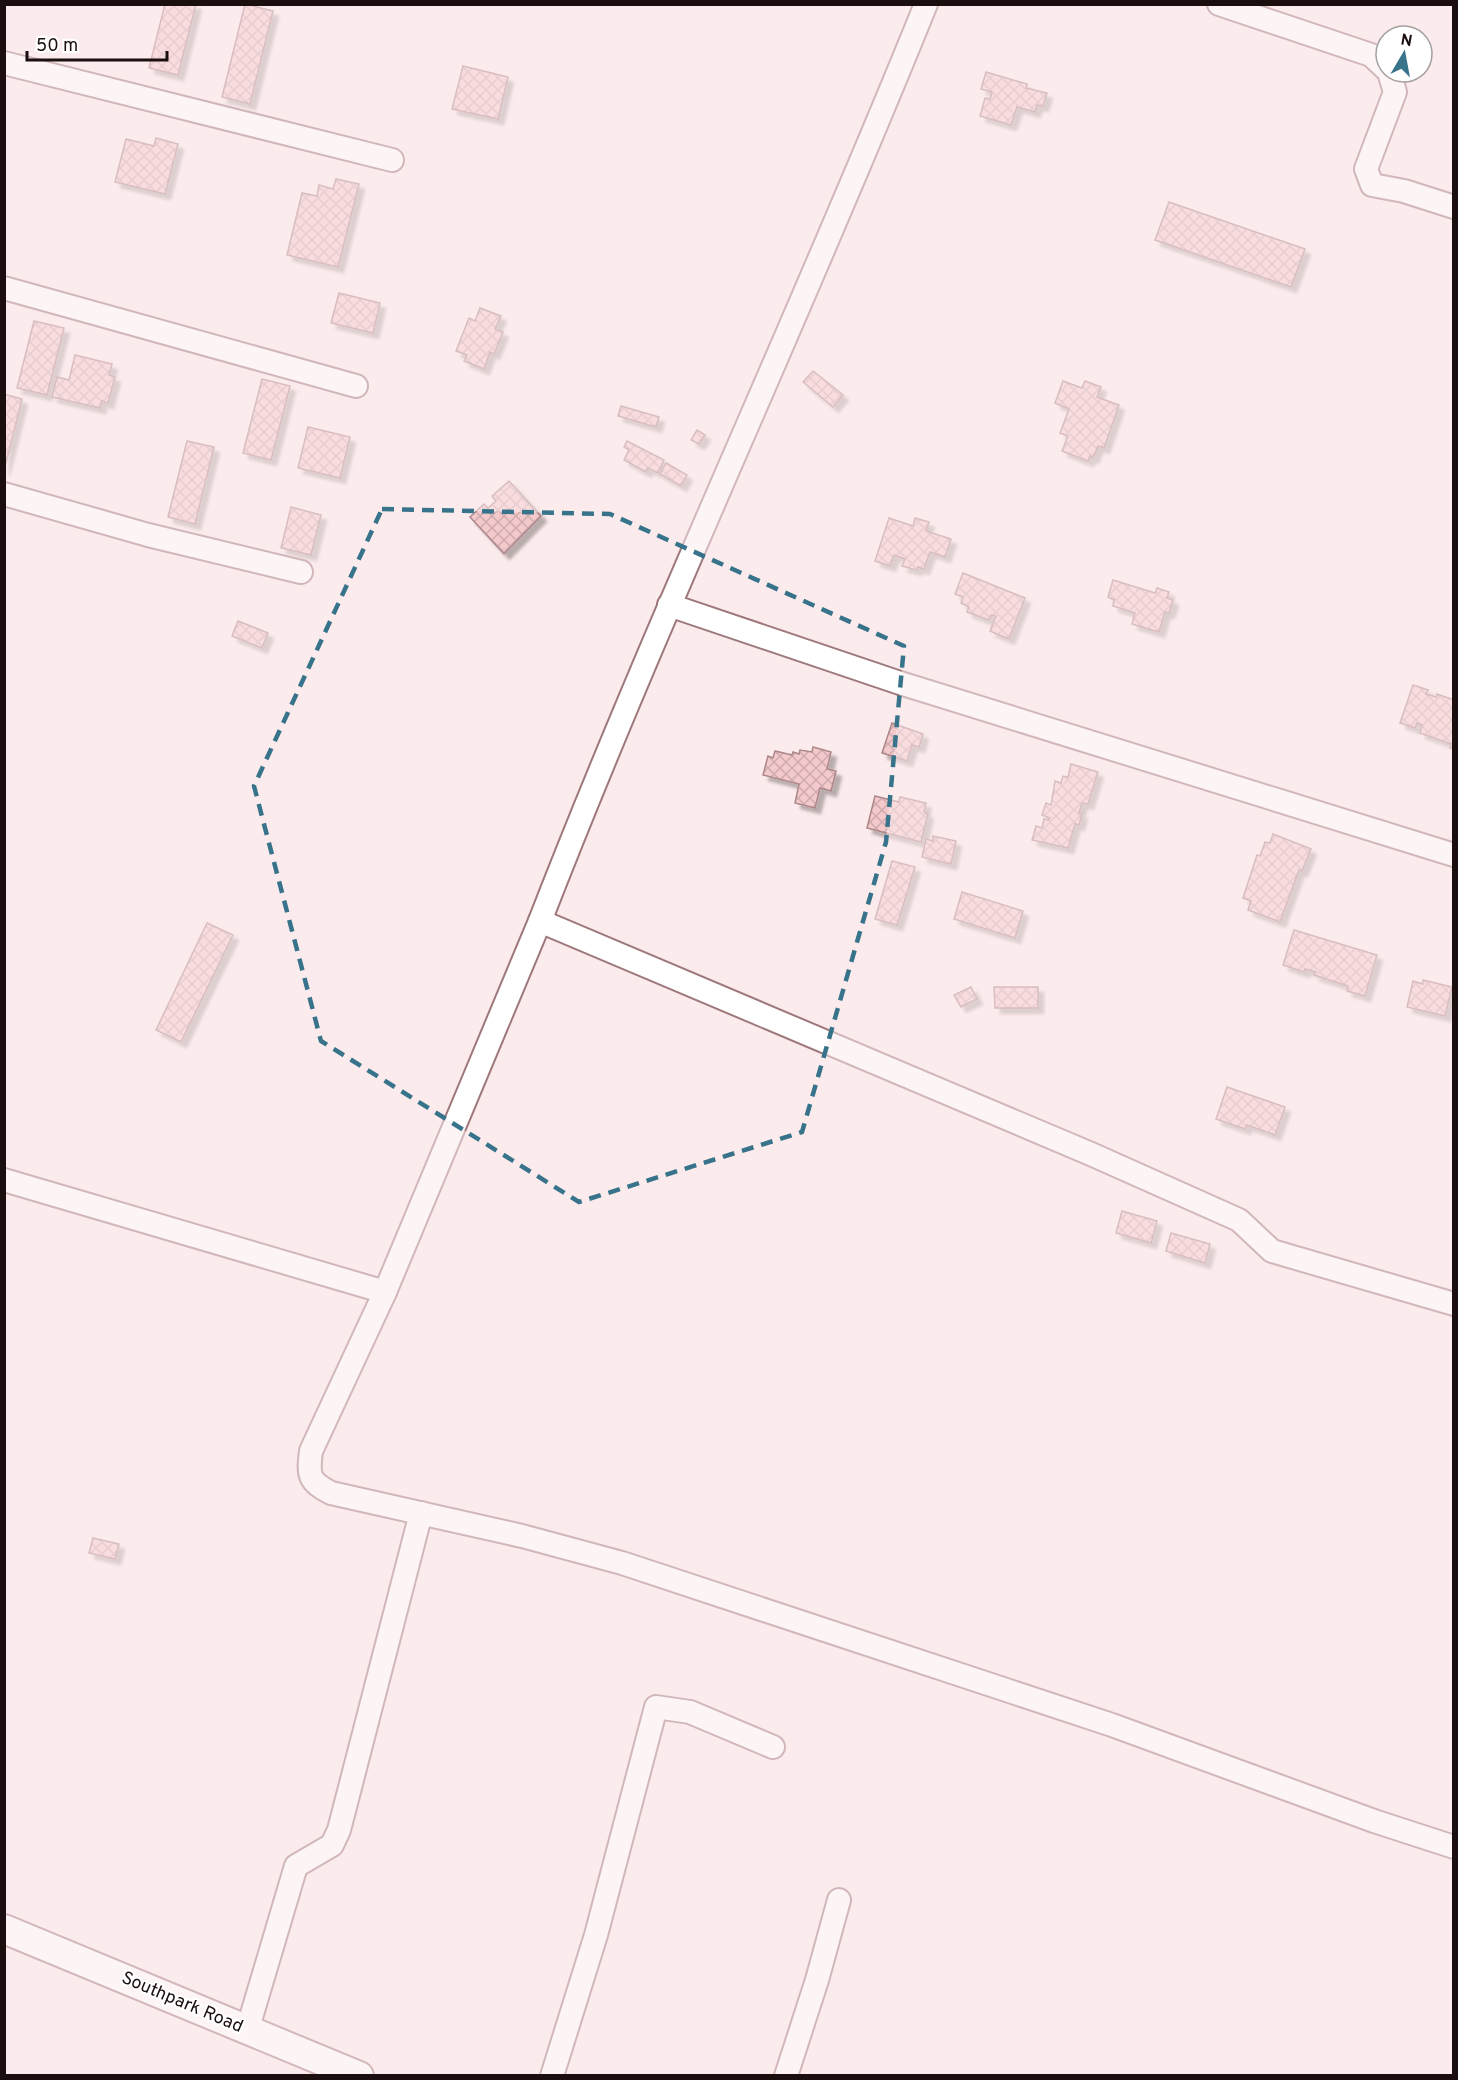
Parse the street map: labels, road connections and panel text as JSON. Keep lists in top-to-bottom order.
{
  "streets": {
    "street": ["Southpark Road"]
  },
  "scale_bar": "50 m",
  "north": "top"
}
